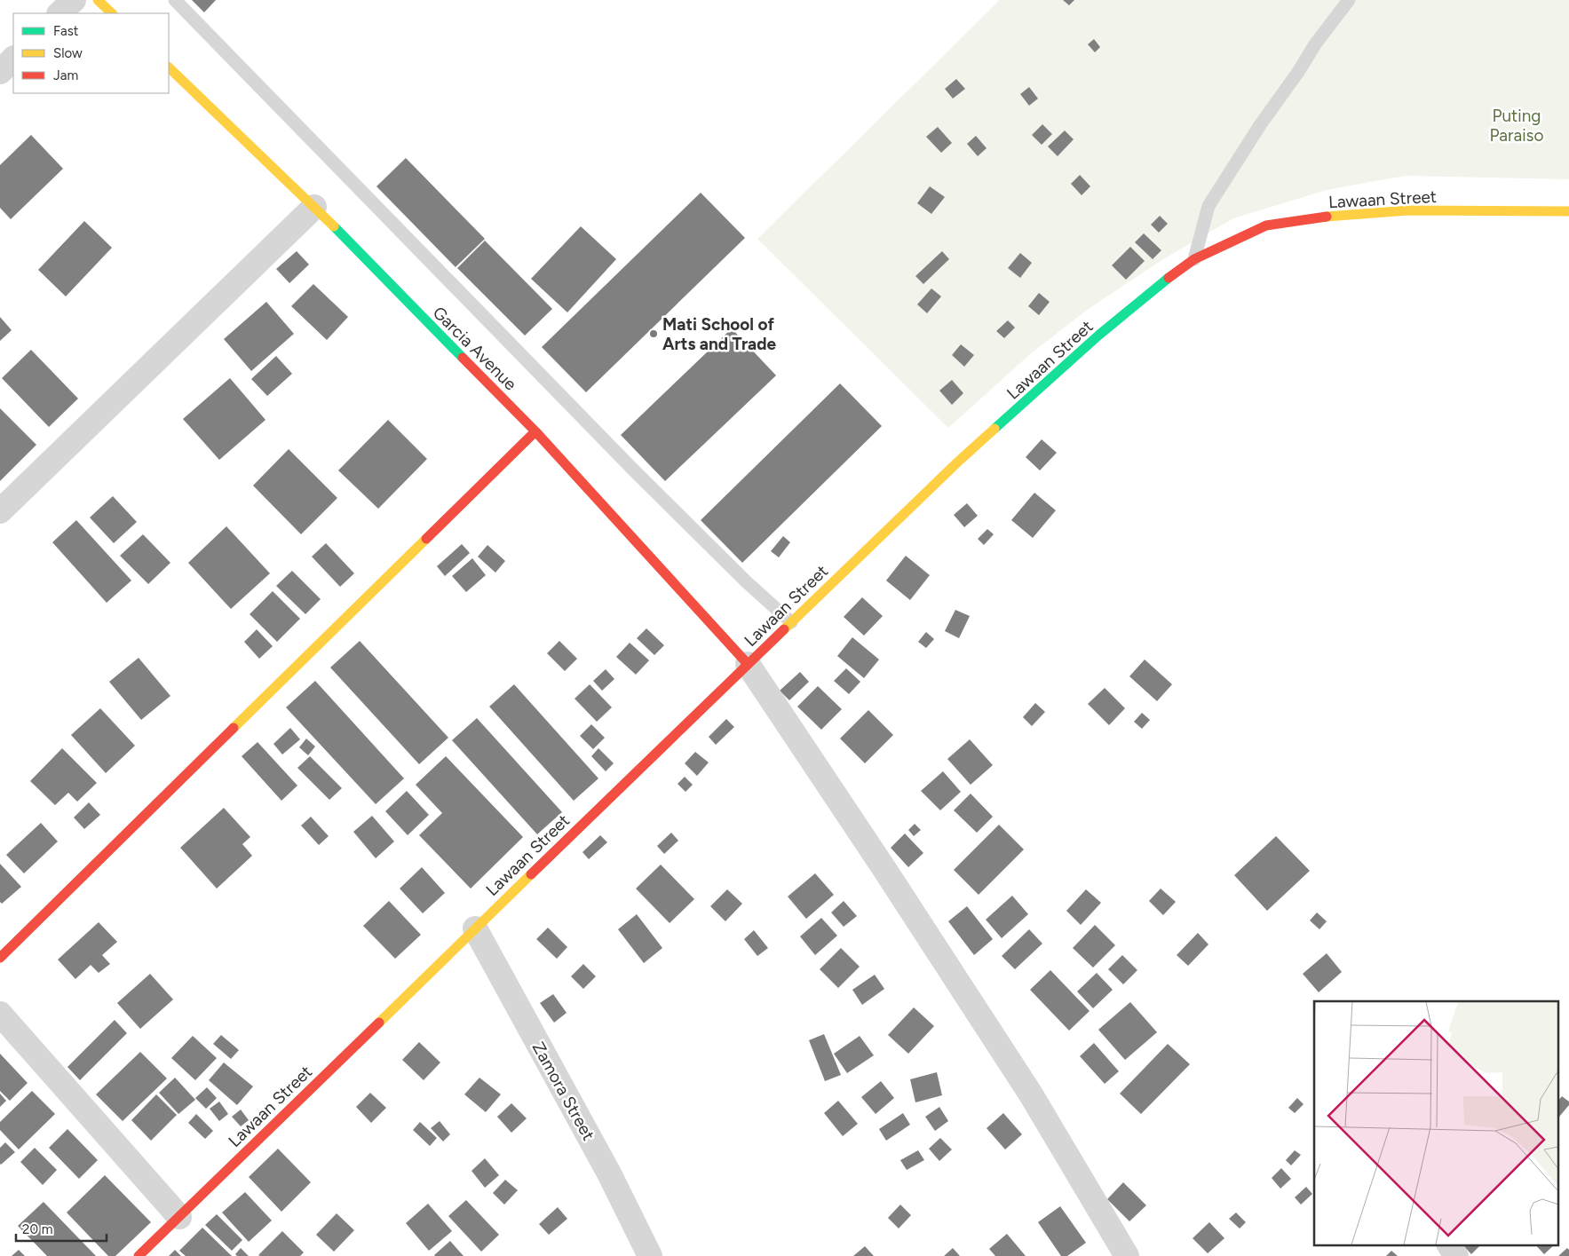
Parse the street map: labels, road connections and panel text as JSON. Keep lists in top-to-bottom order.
{
  "streets": {
    "street": ["Lawaan Street", "Garcia Avenue", "Zamora Street"]
  },
  "crossings": [
    ["Lawaan Street", "Garcia Avenue"],
    ["Lawaan Street", "Zamora Street"]
  ],
  "parks": ["Puting Paraiso"],
  "places": ["Mati School of Arts and Trade"],
  "legend": ["Fast", "Slow", "Jam"],
  "scale_bar": "20 m"
}
